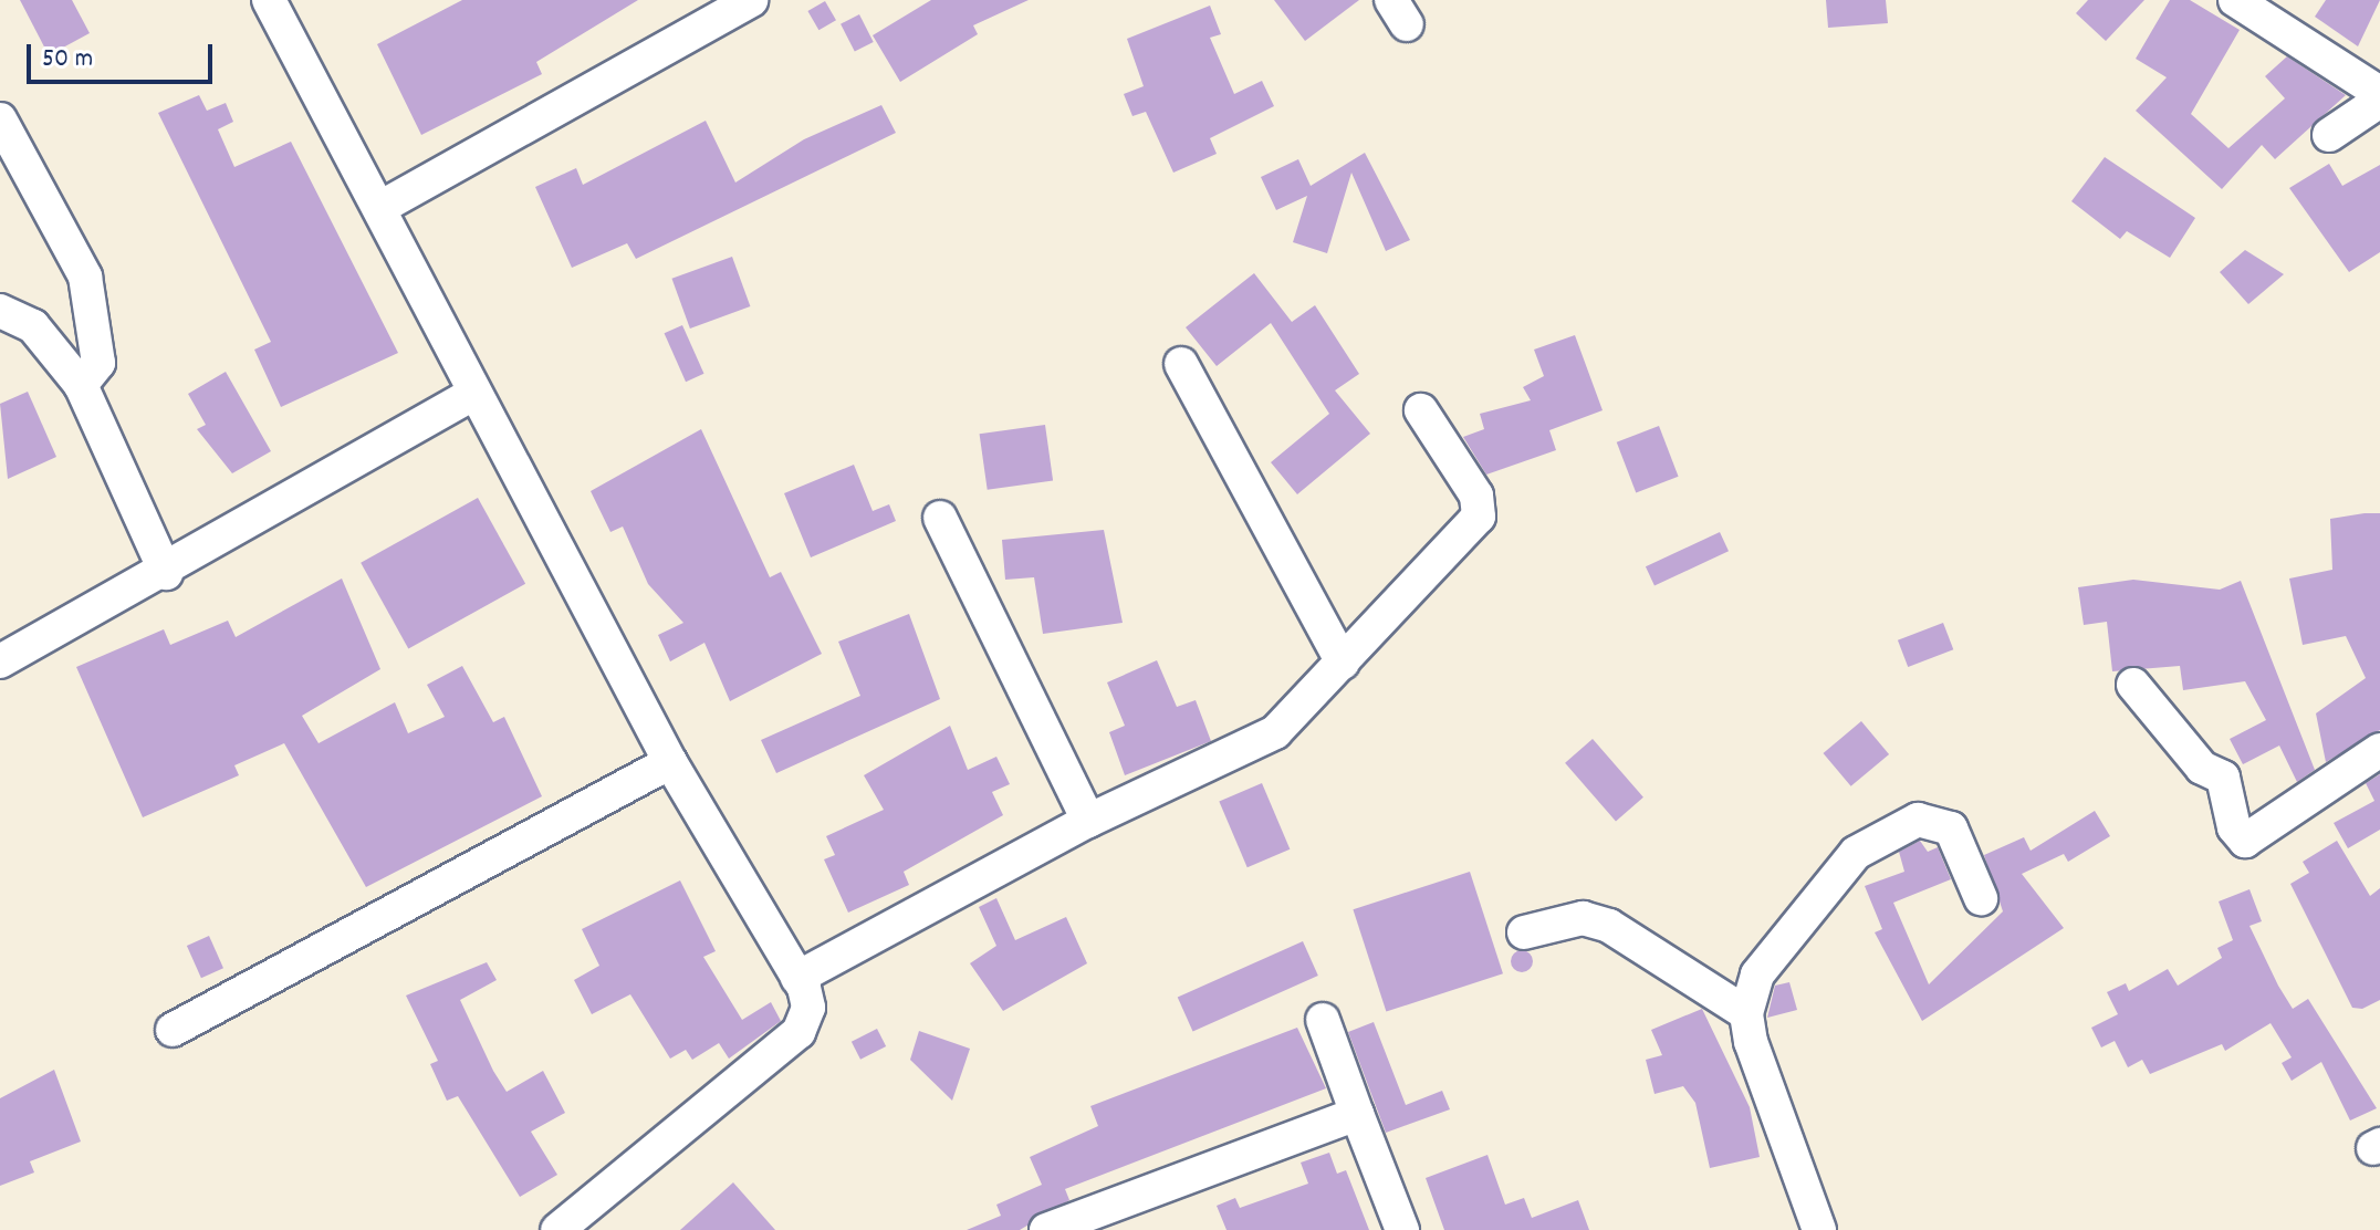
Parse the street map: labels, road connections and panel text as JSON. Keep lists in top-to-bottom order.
{
  "scale_bar": "50 m"
}
